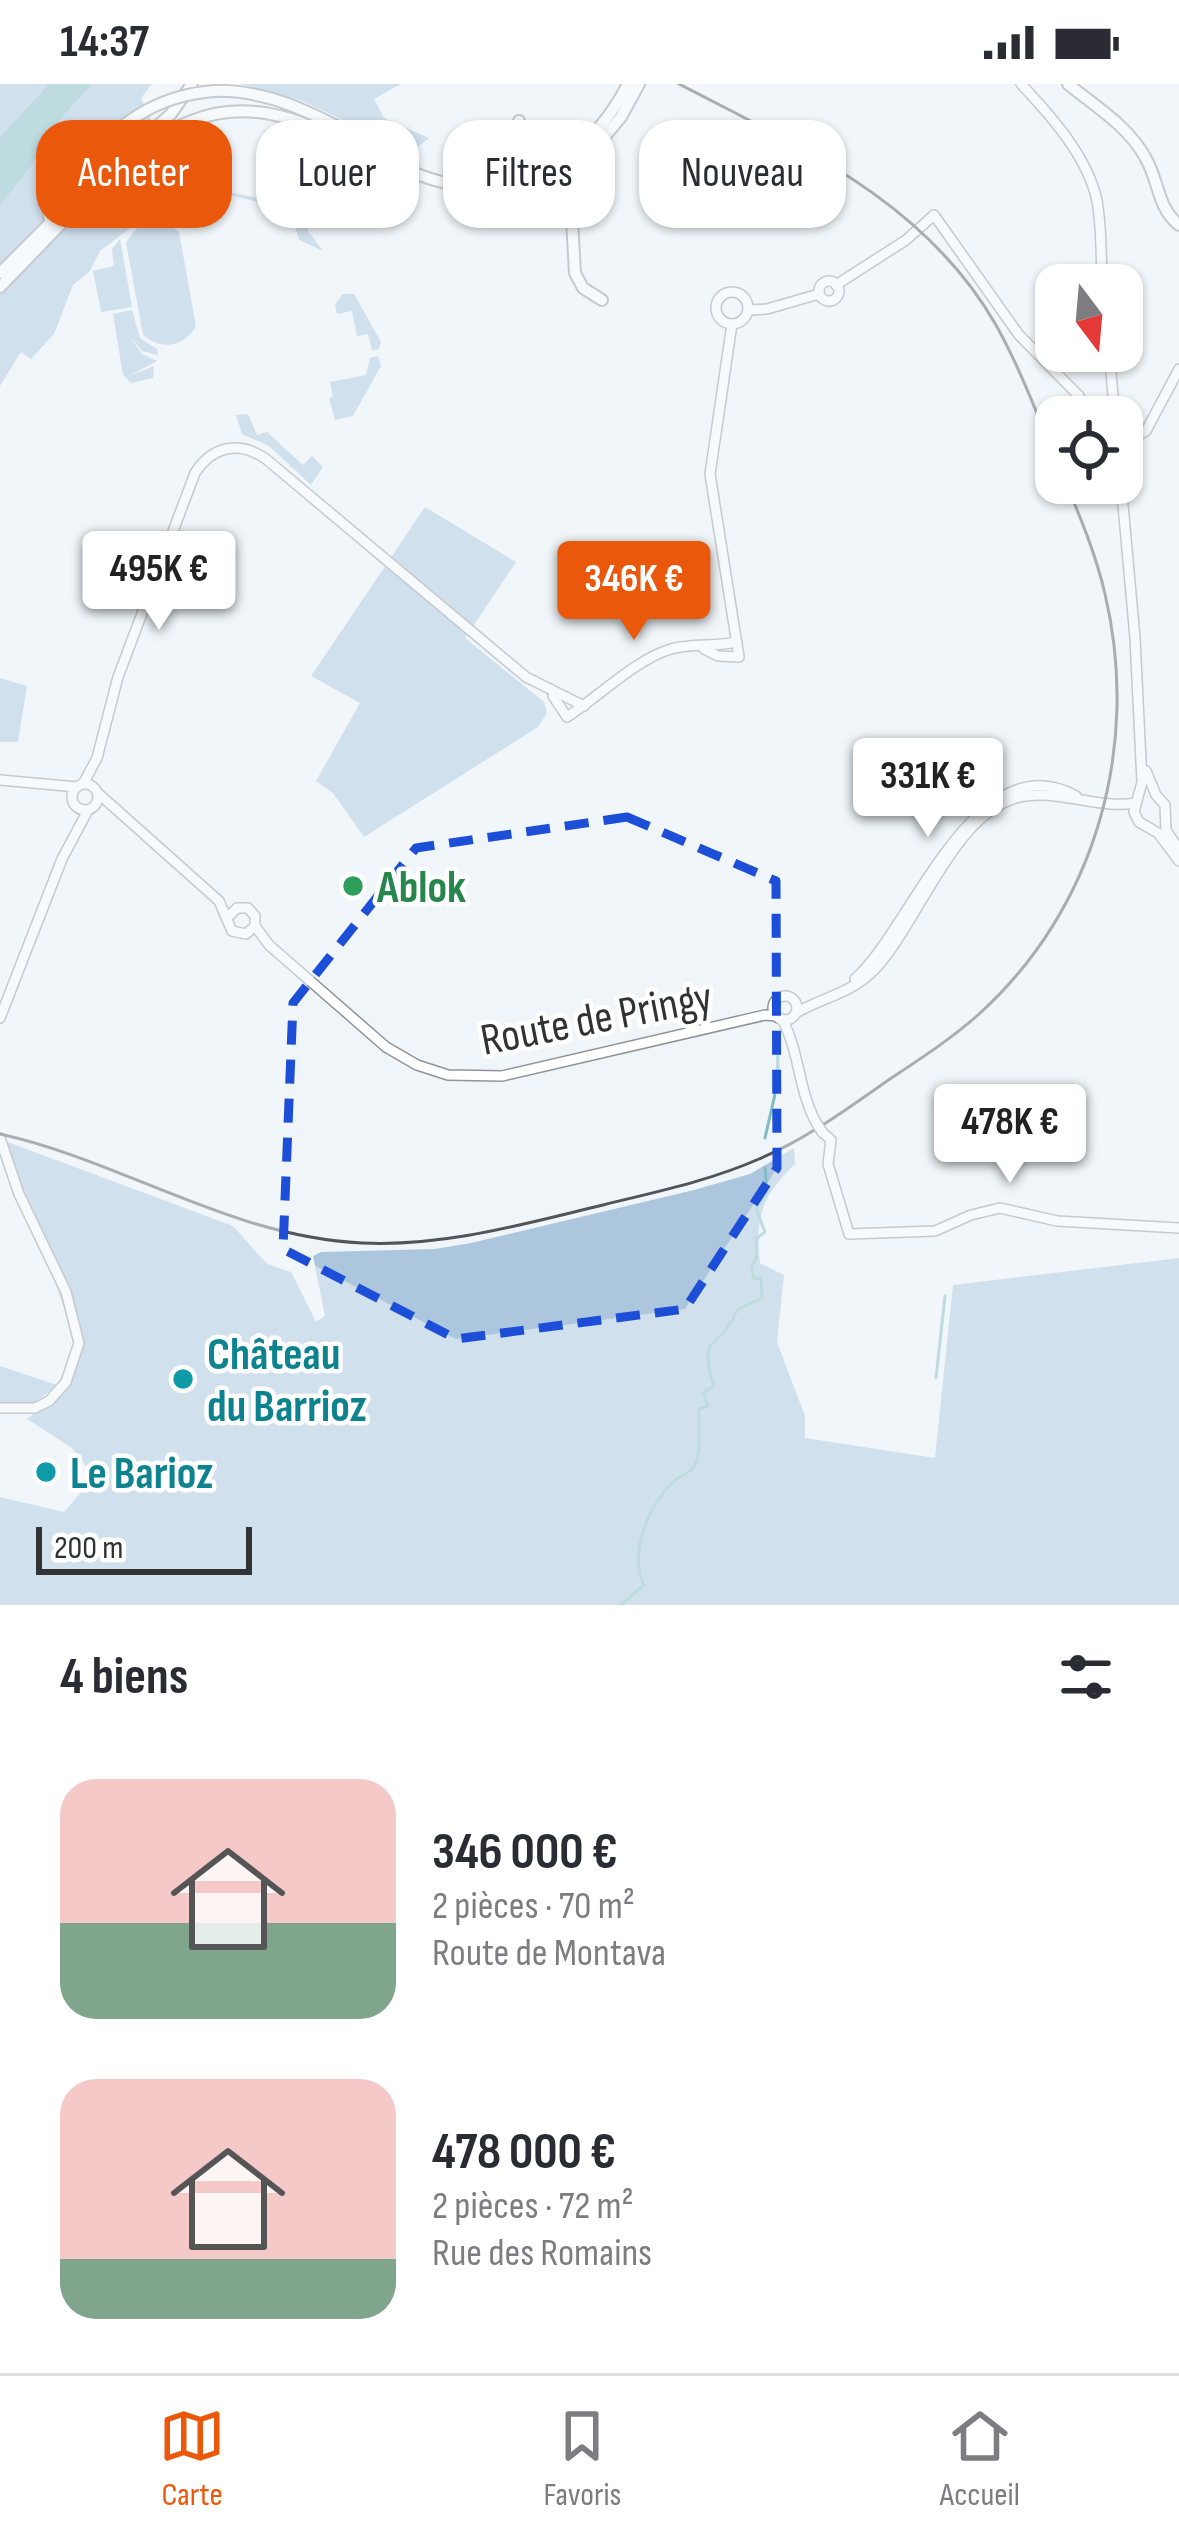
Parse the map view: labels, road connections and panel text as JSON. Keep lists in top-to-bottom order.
{
  "streets": {
    "street": ["Route de Pringy"]
  },
  "places": ["Ablok", "Château du Barrioz", "Le Barioz"],
  "scale_bar": "200 m",
  "north": "bottom",
  "page": {
    "status": "14:37",
    "chip": [
      "Acheter",
      "Louer",
      "Filtres",
      "Nouveau"
    ],
    "price": [
      "495K €",
      "346K €",
      "331K €",
      "478K €"
    ],
    "scale": "200 m",
    "heading": "4 biens",
    "list": [
      {
        "name": "346 000 €",
        "note": "2 pièces · 70 m² · Route de Montava"
      },
      {
        "name": "478 000 €",
        "note": "2 pièces · 72 m² · Rue des Romains"
      }
    ],
    "tabs": ["Carte", "Favoris", "Accueil"]
  }
}
